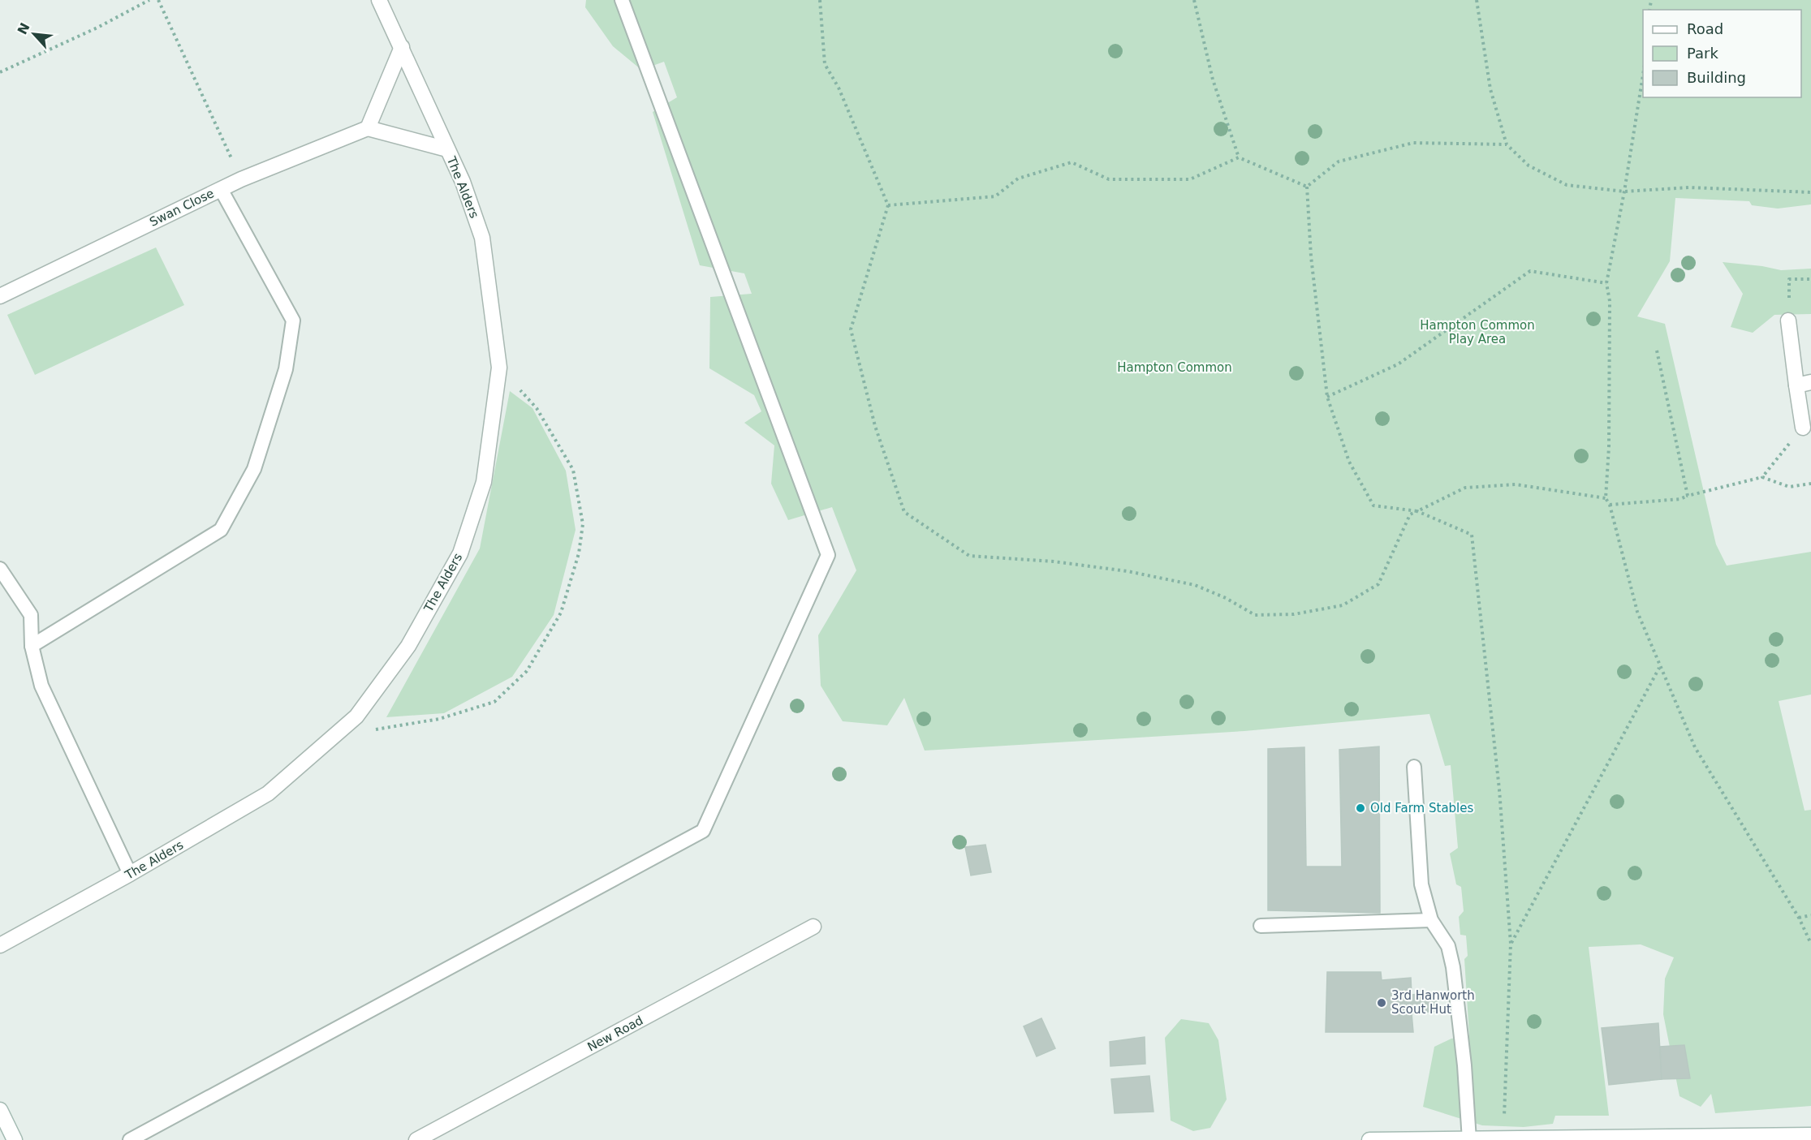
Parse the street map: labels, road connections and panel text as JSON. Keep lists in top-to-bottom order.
{
  "streets": {
    "street": ["The Alders", "Swan Close", "New Road"]
  },
  "parks": ["Hampton Common Play Area", "Hampton Common"],
  "places": ["Old Farm Stables", "3rd Hanworth Scout Hut"],
  "legend": ["Road", "Park", "Building"],
  "north": "top left"
}
